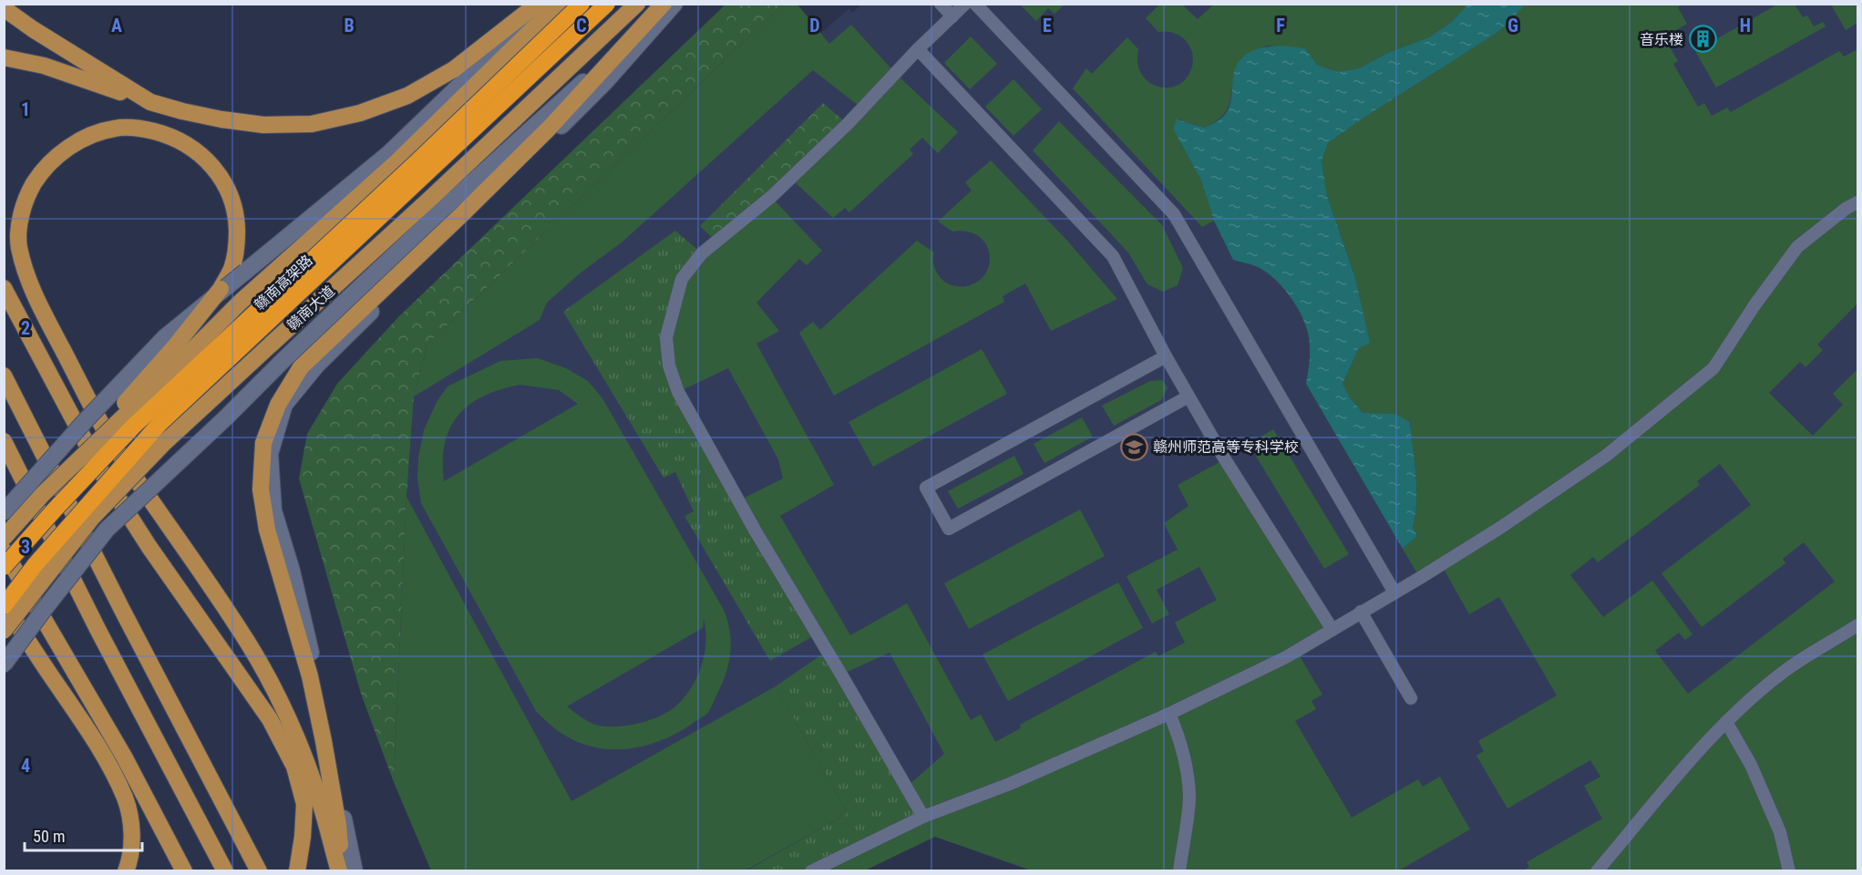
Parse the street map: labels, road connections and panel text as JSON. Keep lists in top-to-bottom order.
{
  "streets": {
    "highway": ["赣南高架路"],
    "main road": ["赣南大道"]
  },
  "places": {
    "building": ["音乐楼"],
    "school or university": ["赣州师范高等专科学校"]
  },
  "scale_bar": "50 m",
  "grid": {
    "columns": [
      "A",
      "B",
      "C",
      "D",
      "E",
      "F",
      "G",
      "H"
    ],
    "rows": [
      "1",
      "2",
      "3",
      "4"
    ]
  }
}
